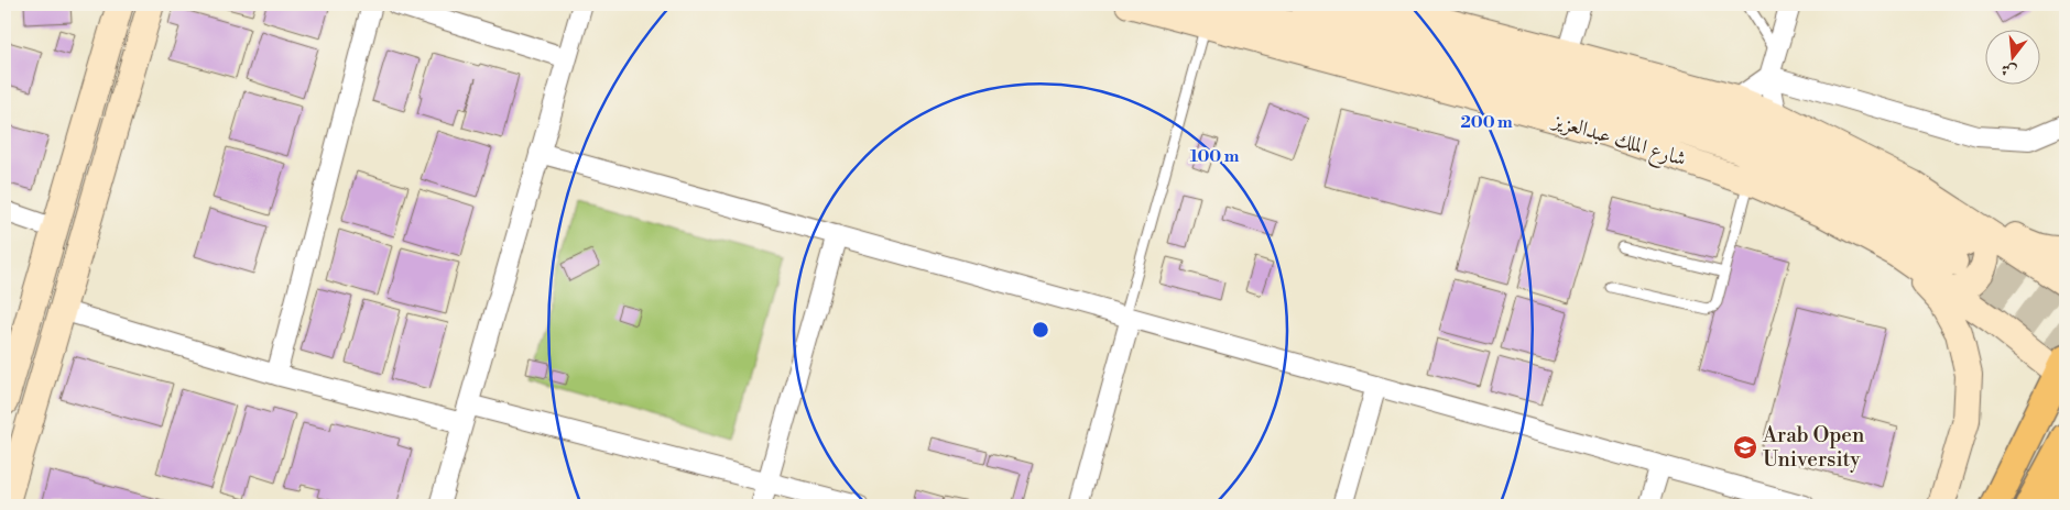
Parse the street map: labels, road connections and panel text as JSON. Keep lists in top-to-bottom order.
{
  "streets": {
    "street": ["شارع الملك عبدالعزيز"]
  },
  "places": {
    "school or university": ["Arab Open University"]
  },
  "north": "bottom",
  "rings": ["200 m", "100 m"]
}
